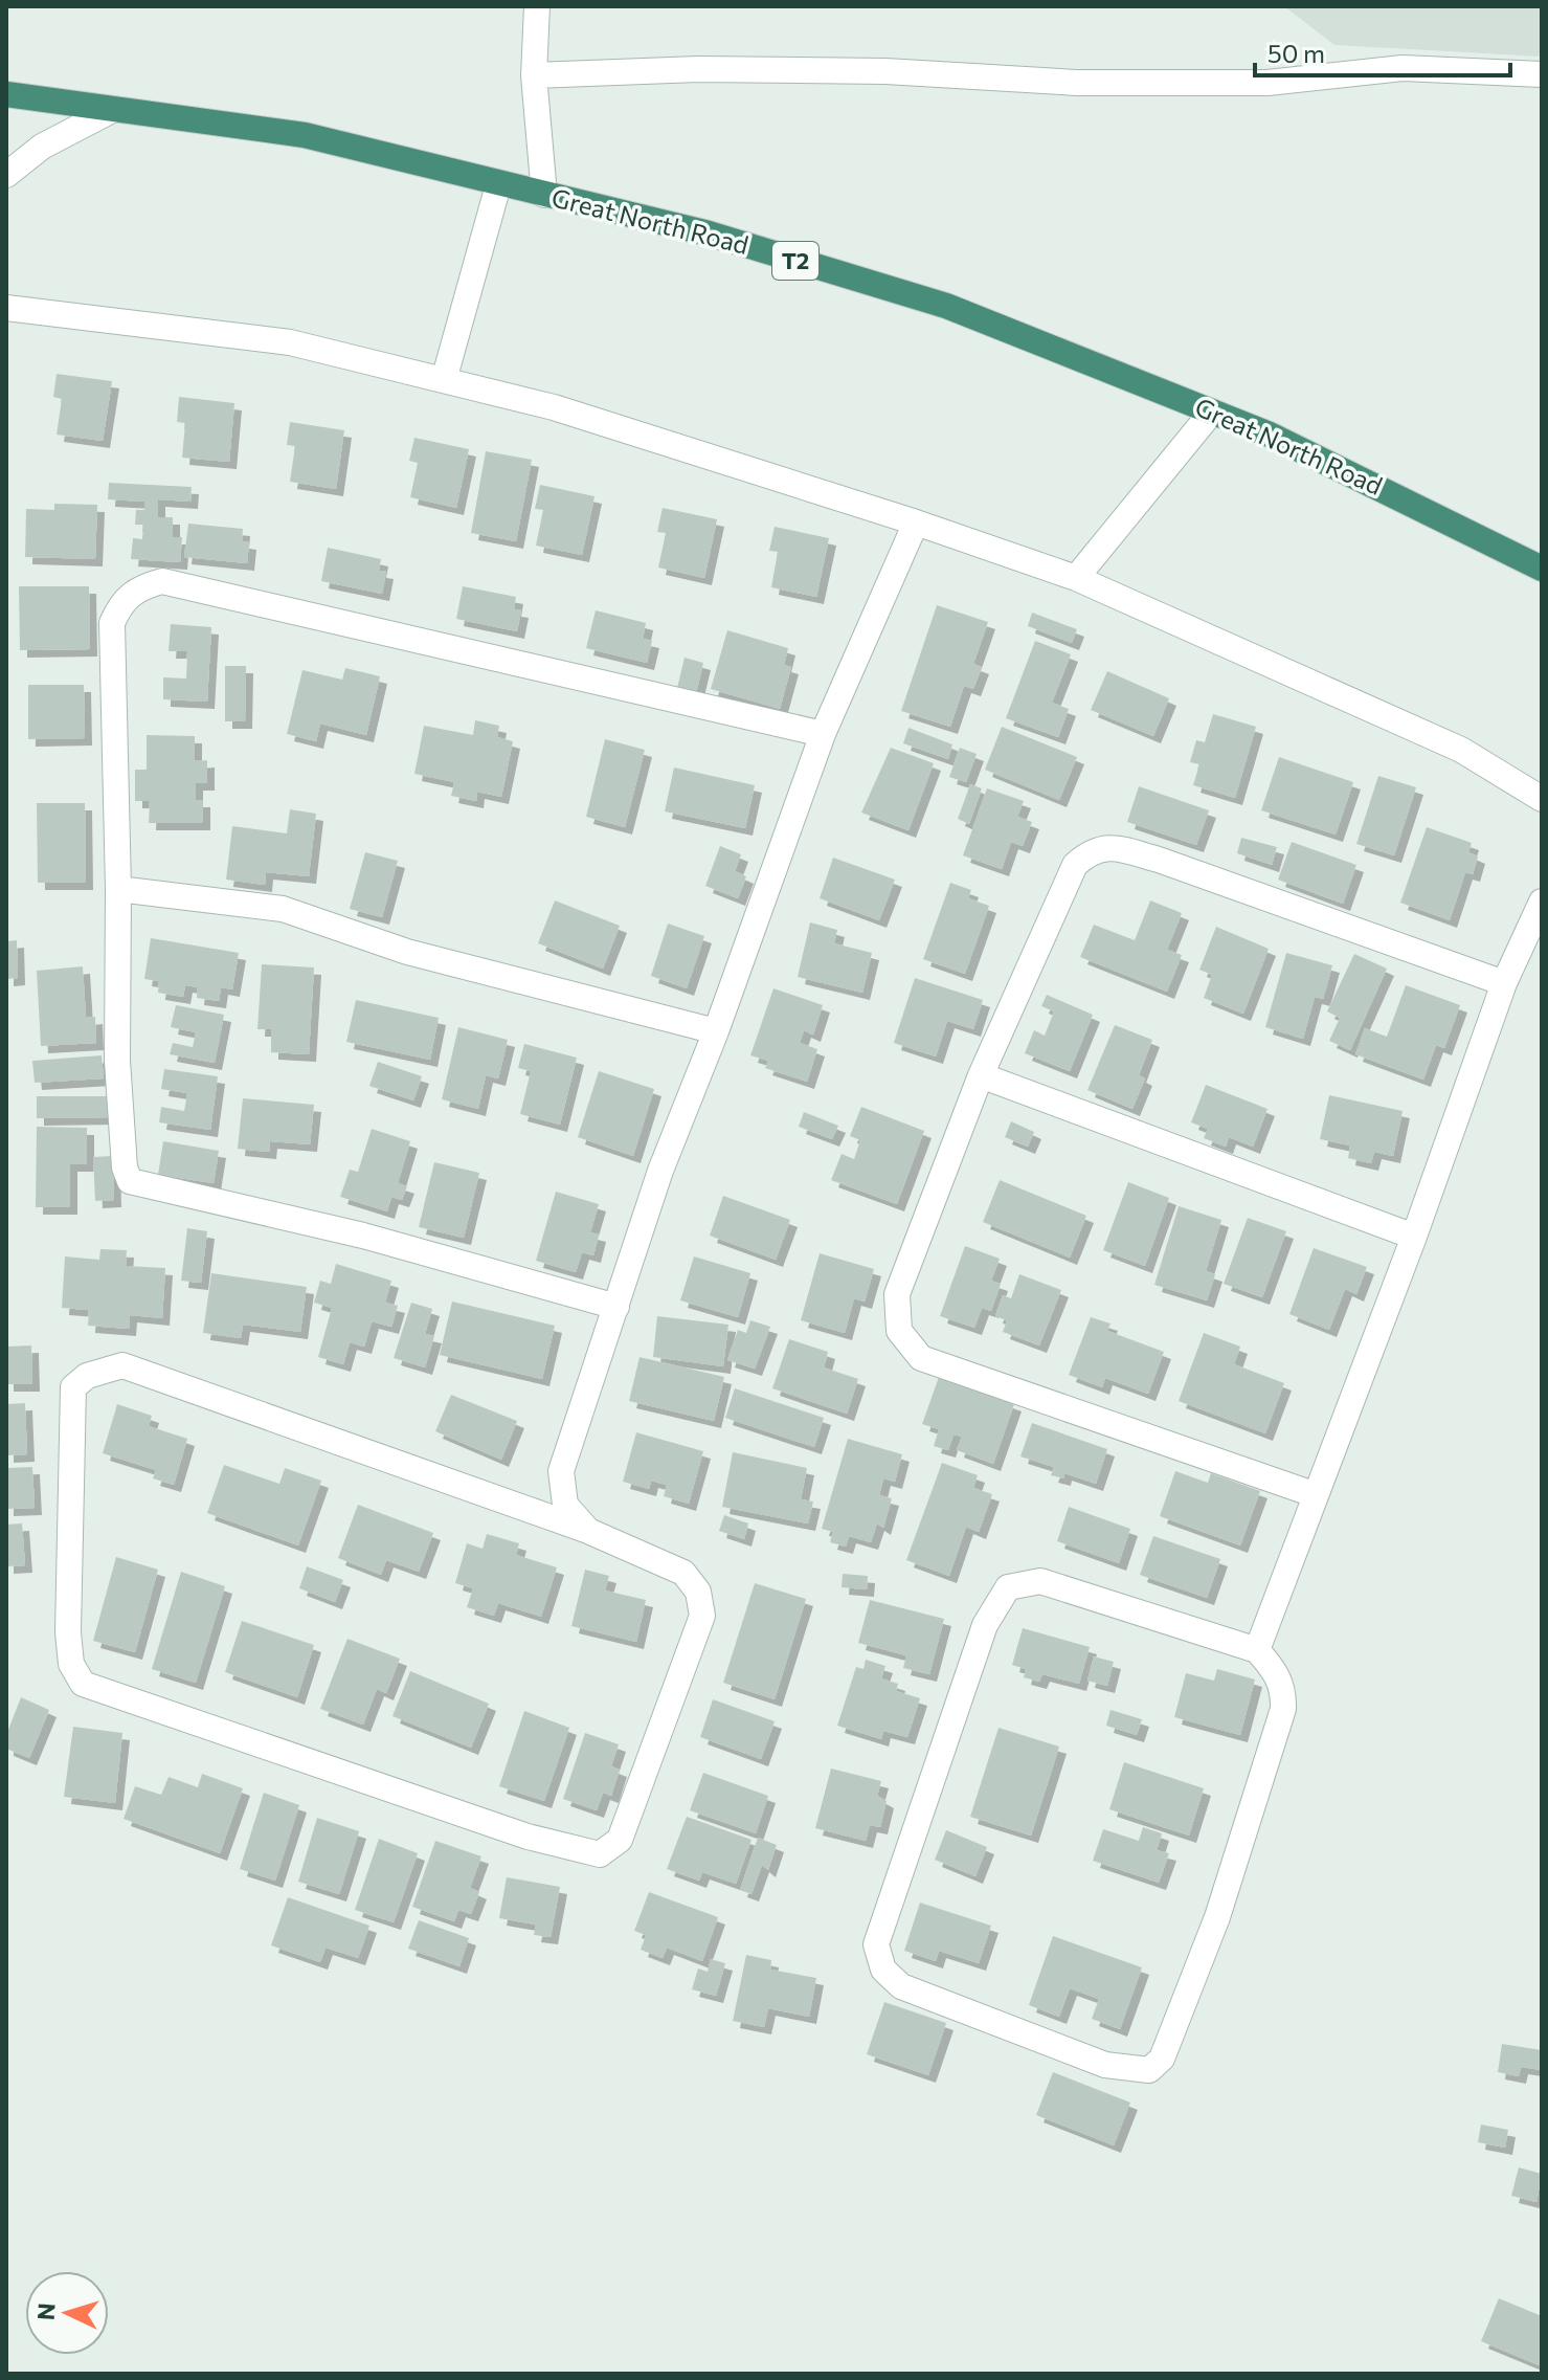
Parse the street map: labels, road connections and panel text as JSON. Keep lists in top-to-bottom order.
{
  "streets": {
    "highway": ["Great North Road", "T2"]
  },
  "scale_bar": "50 m",
  "north": "left"
}
